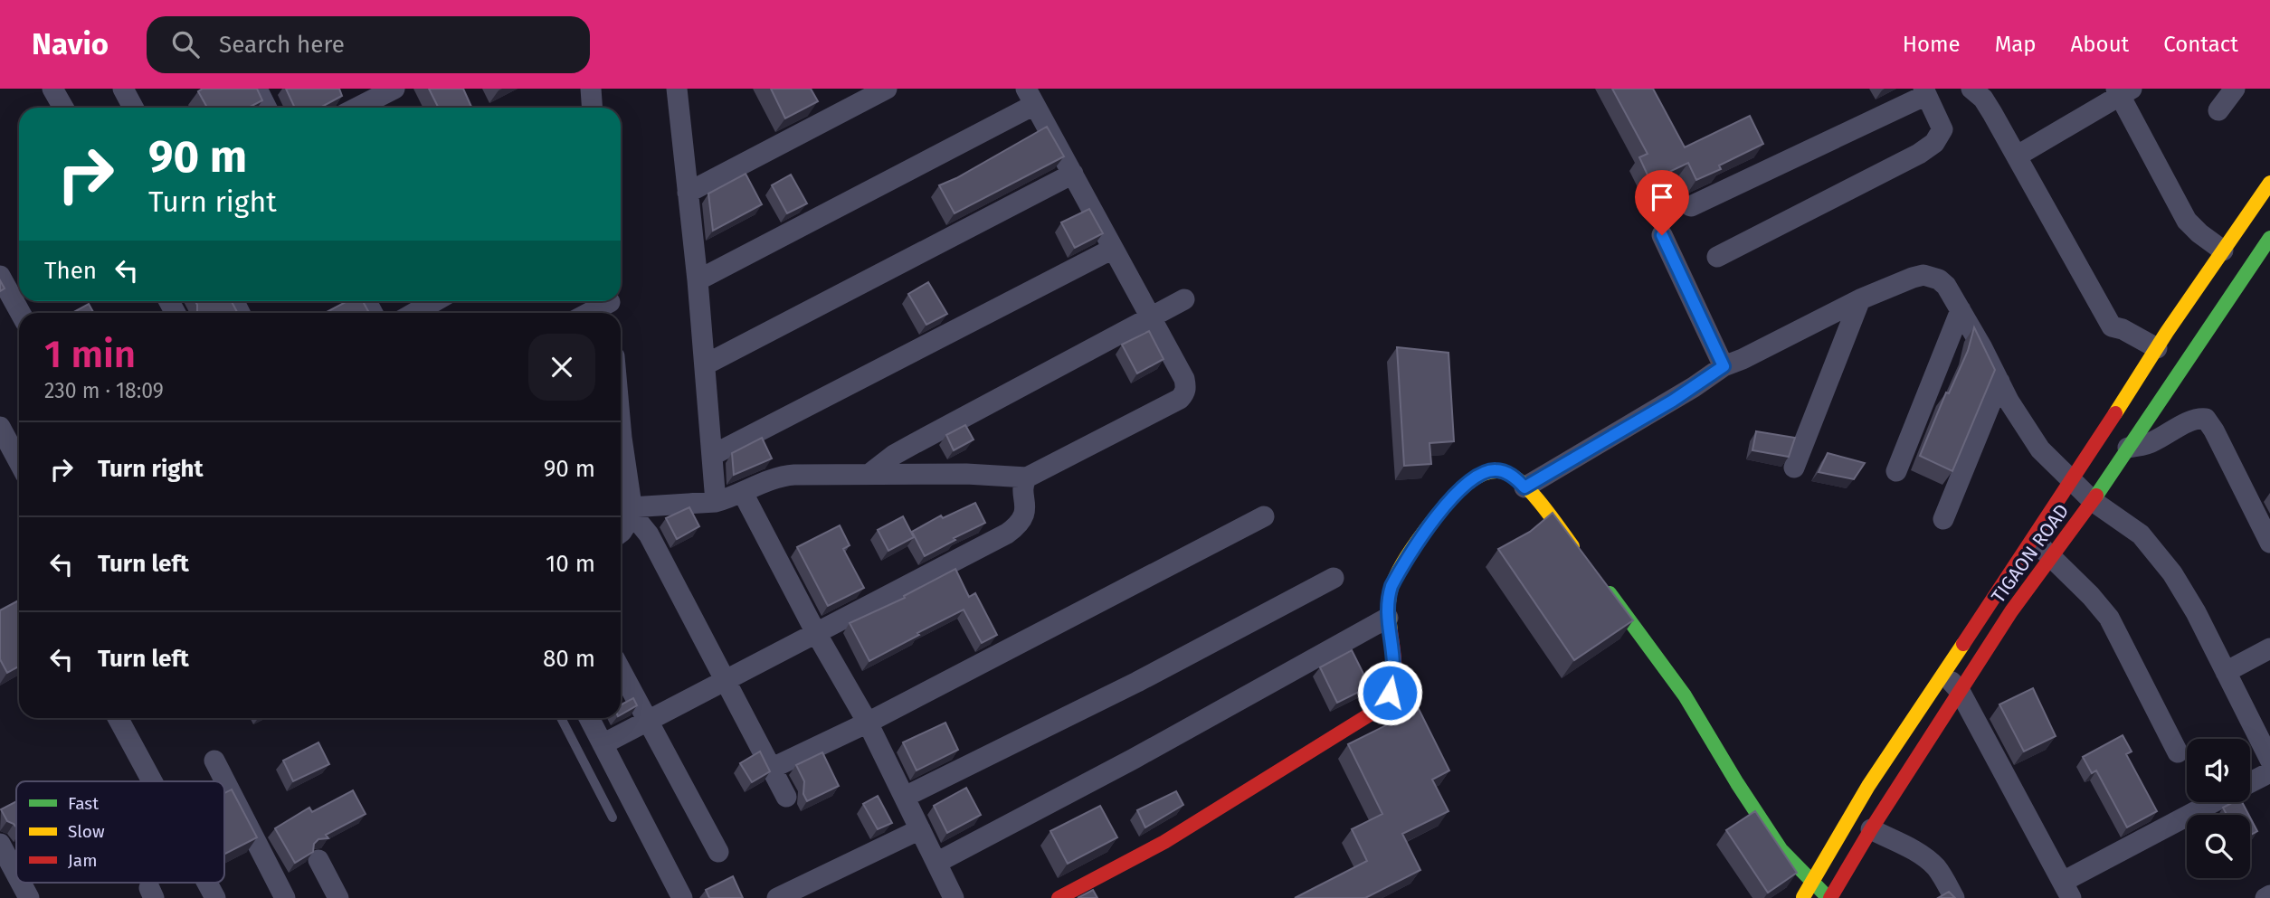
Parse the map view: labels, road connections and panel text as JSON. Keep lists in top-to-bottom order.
{
  "streets": {
    "street": ["TIGAON ROAD"]
  },
  "legend": ["Fast", "Slow", "Jam"],
  "page": {
    "header": "Navio",
    "search": "Search here",
    "nav": [
      "Home",
      "Map",
      "About",
      "Contact"
    ],
    "turn": ["90 m", "Turn right"],
    "then": "Then",
    "heading": ["1 min", "230 m · 18:09"],
    "list": [
      {
        "name": "Turn right",
        "value": "90 m"
      },
      {
        "name": "Turn left",
        "value": "10 m"
      },
      {
        "name": "Turn left",
        "value": "80 m"
      }
    ]
  }
}
